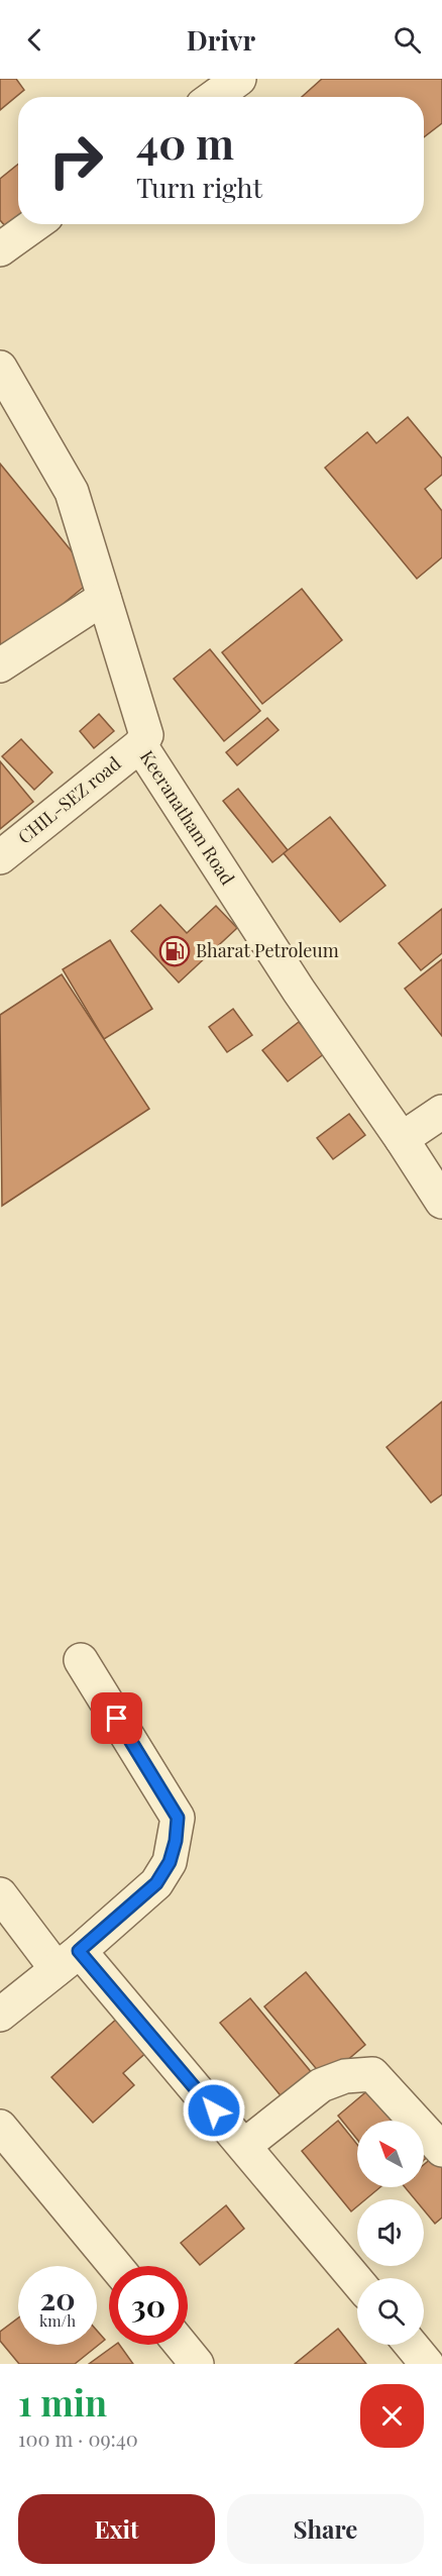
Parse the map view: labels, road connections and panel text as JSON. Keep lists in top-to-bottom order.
{
  "streets": {
    "street": ["CHIL-SEZ road", "Keeranatham Road"]
  },
  "crossings": [
    ["CHIL-SEZ road", "Keeranatham Road"]
  ],
  "places": {
    "fuel station": ["Bharat Petroleum"]
  },
  "north": "top left",
  "page": {
    "header": "Drivr",
    "turn": ["40 m", "Turn right"],
    "speed": "20 km/h",
    "limit": "30",
    "heading": ["1 min", "100 m · 09:40"],
    "buttons": ["Exit", "Share"]
  }
}
